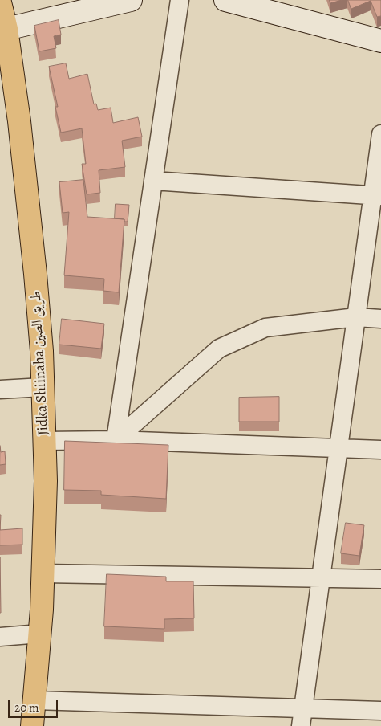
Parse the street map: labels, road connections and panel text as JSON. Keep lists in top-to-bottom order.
{
  "streets": {
    "main road": ["Jidka Shiinaha طريق الصين"]
  },
  "scale_bar": "20 m"
}
